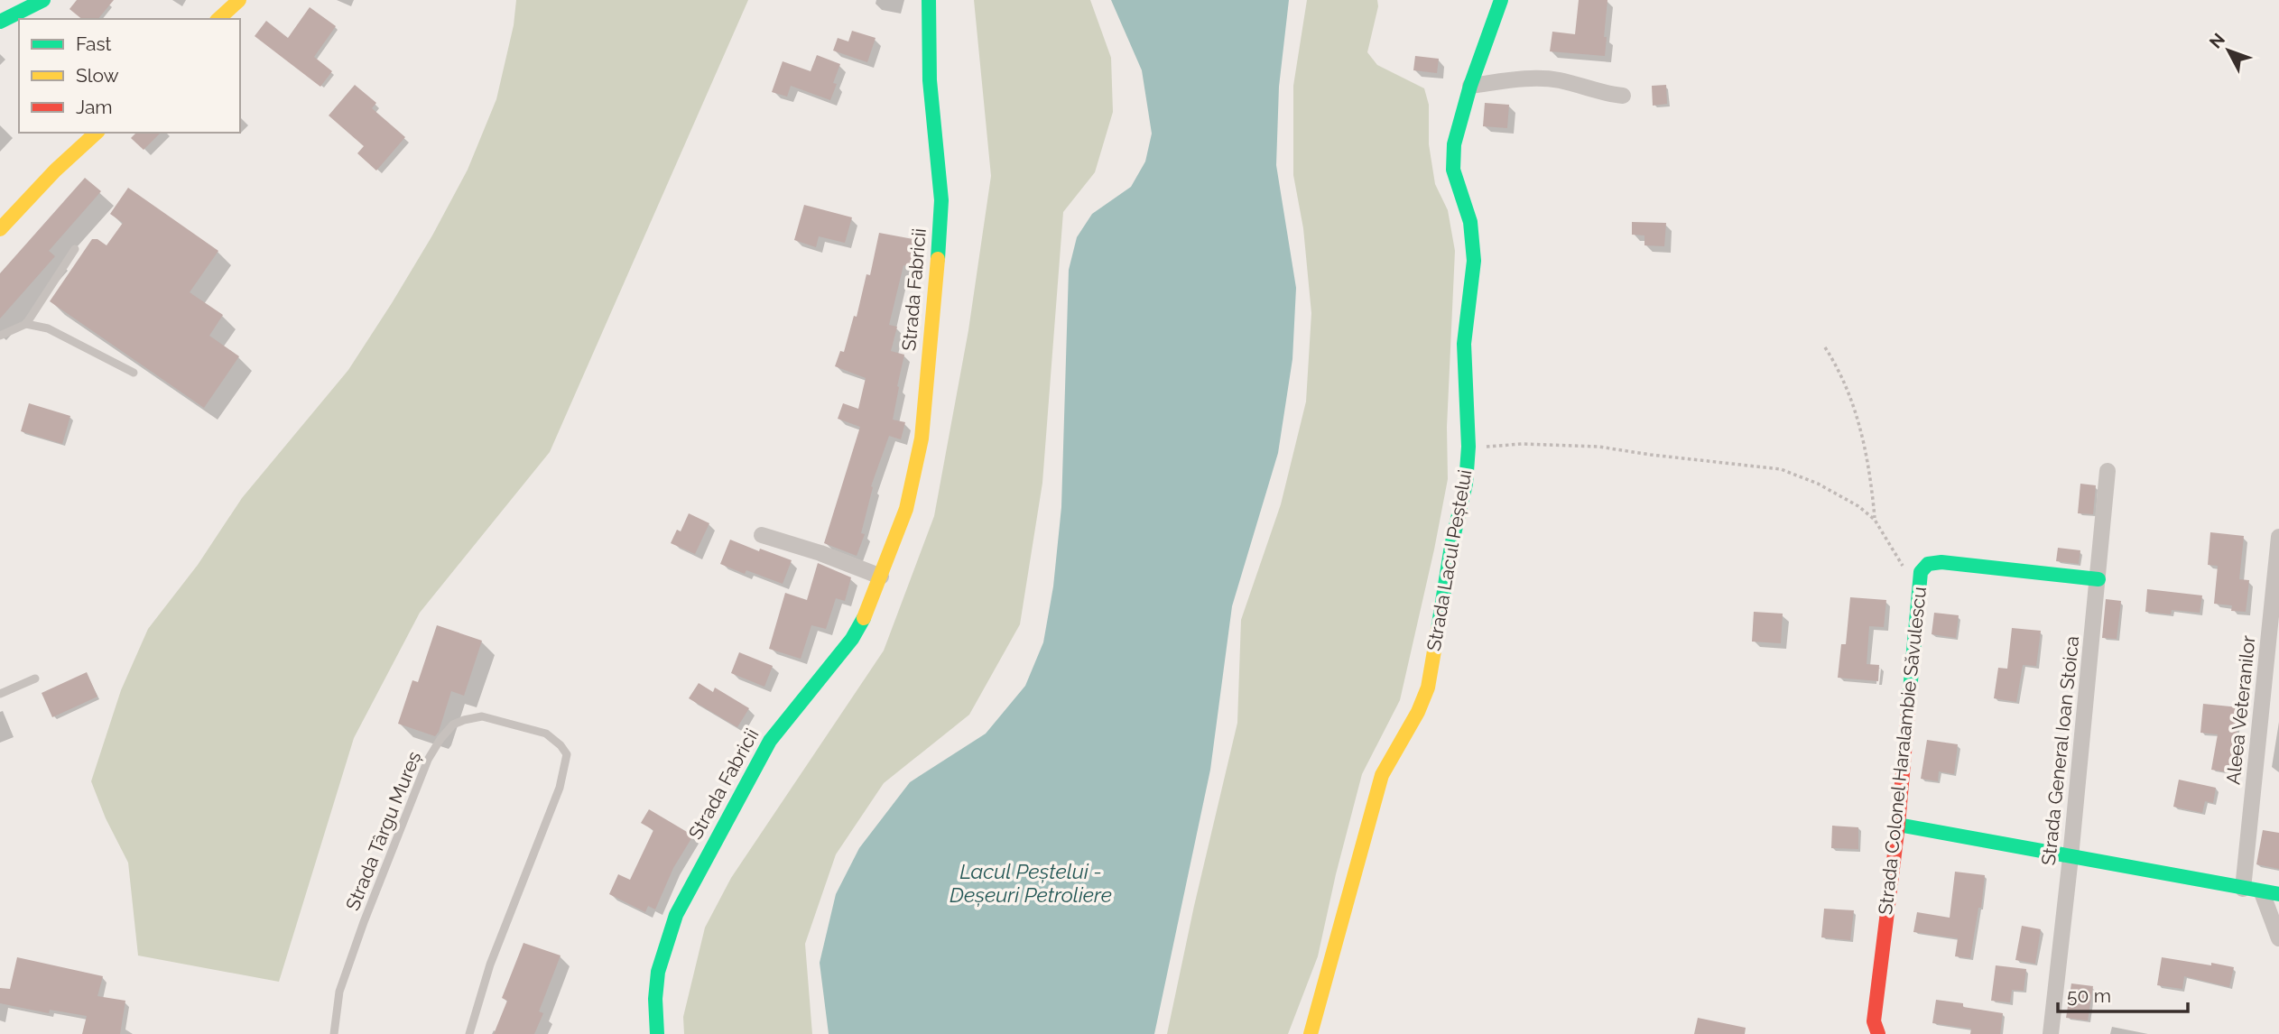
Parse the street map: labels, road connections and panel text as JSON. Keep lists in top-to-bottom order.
{
  "streets": {
    "street": [
      "Strada Fabricii",
      "Strada Lacul Peștelui",
      "Aleea Veteranilor",
      "Strada Colonel Haralambie Săvulescu",
      "Strada General Ioan Stoica"
    ],
    "lane": ["Strada Târgu Mureș"]
  },
  "crossings": [
    ["Strada Colonel Haralambie Săvulescu", "Strada General Ioan Stoica"]
  ],
  "water": ["Lacul Peștelui - Deșeuri Petroliere"],
  "legend": ["Fast", "Slow", "Jam"],
  "scale_bar": "50 m",
  "north": "top left"
}
